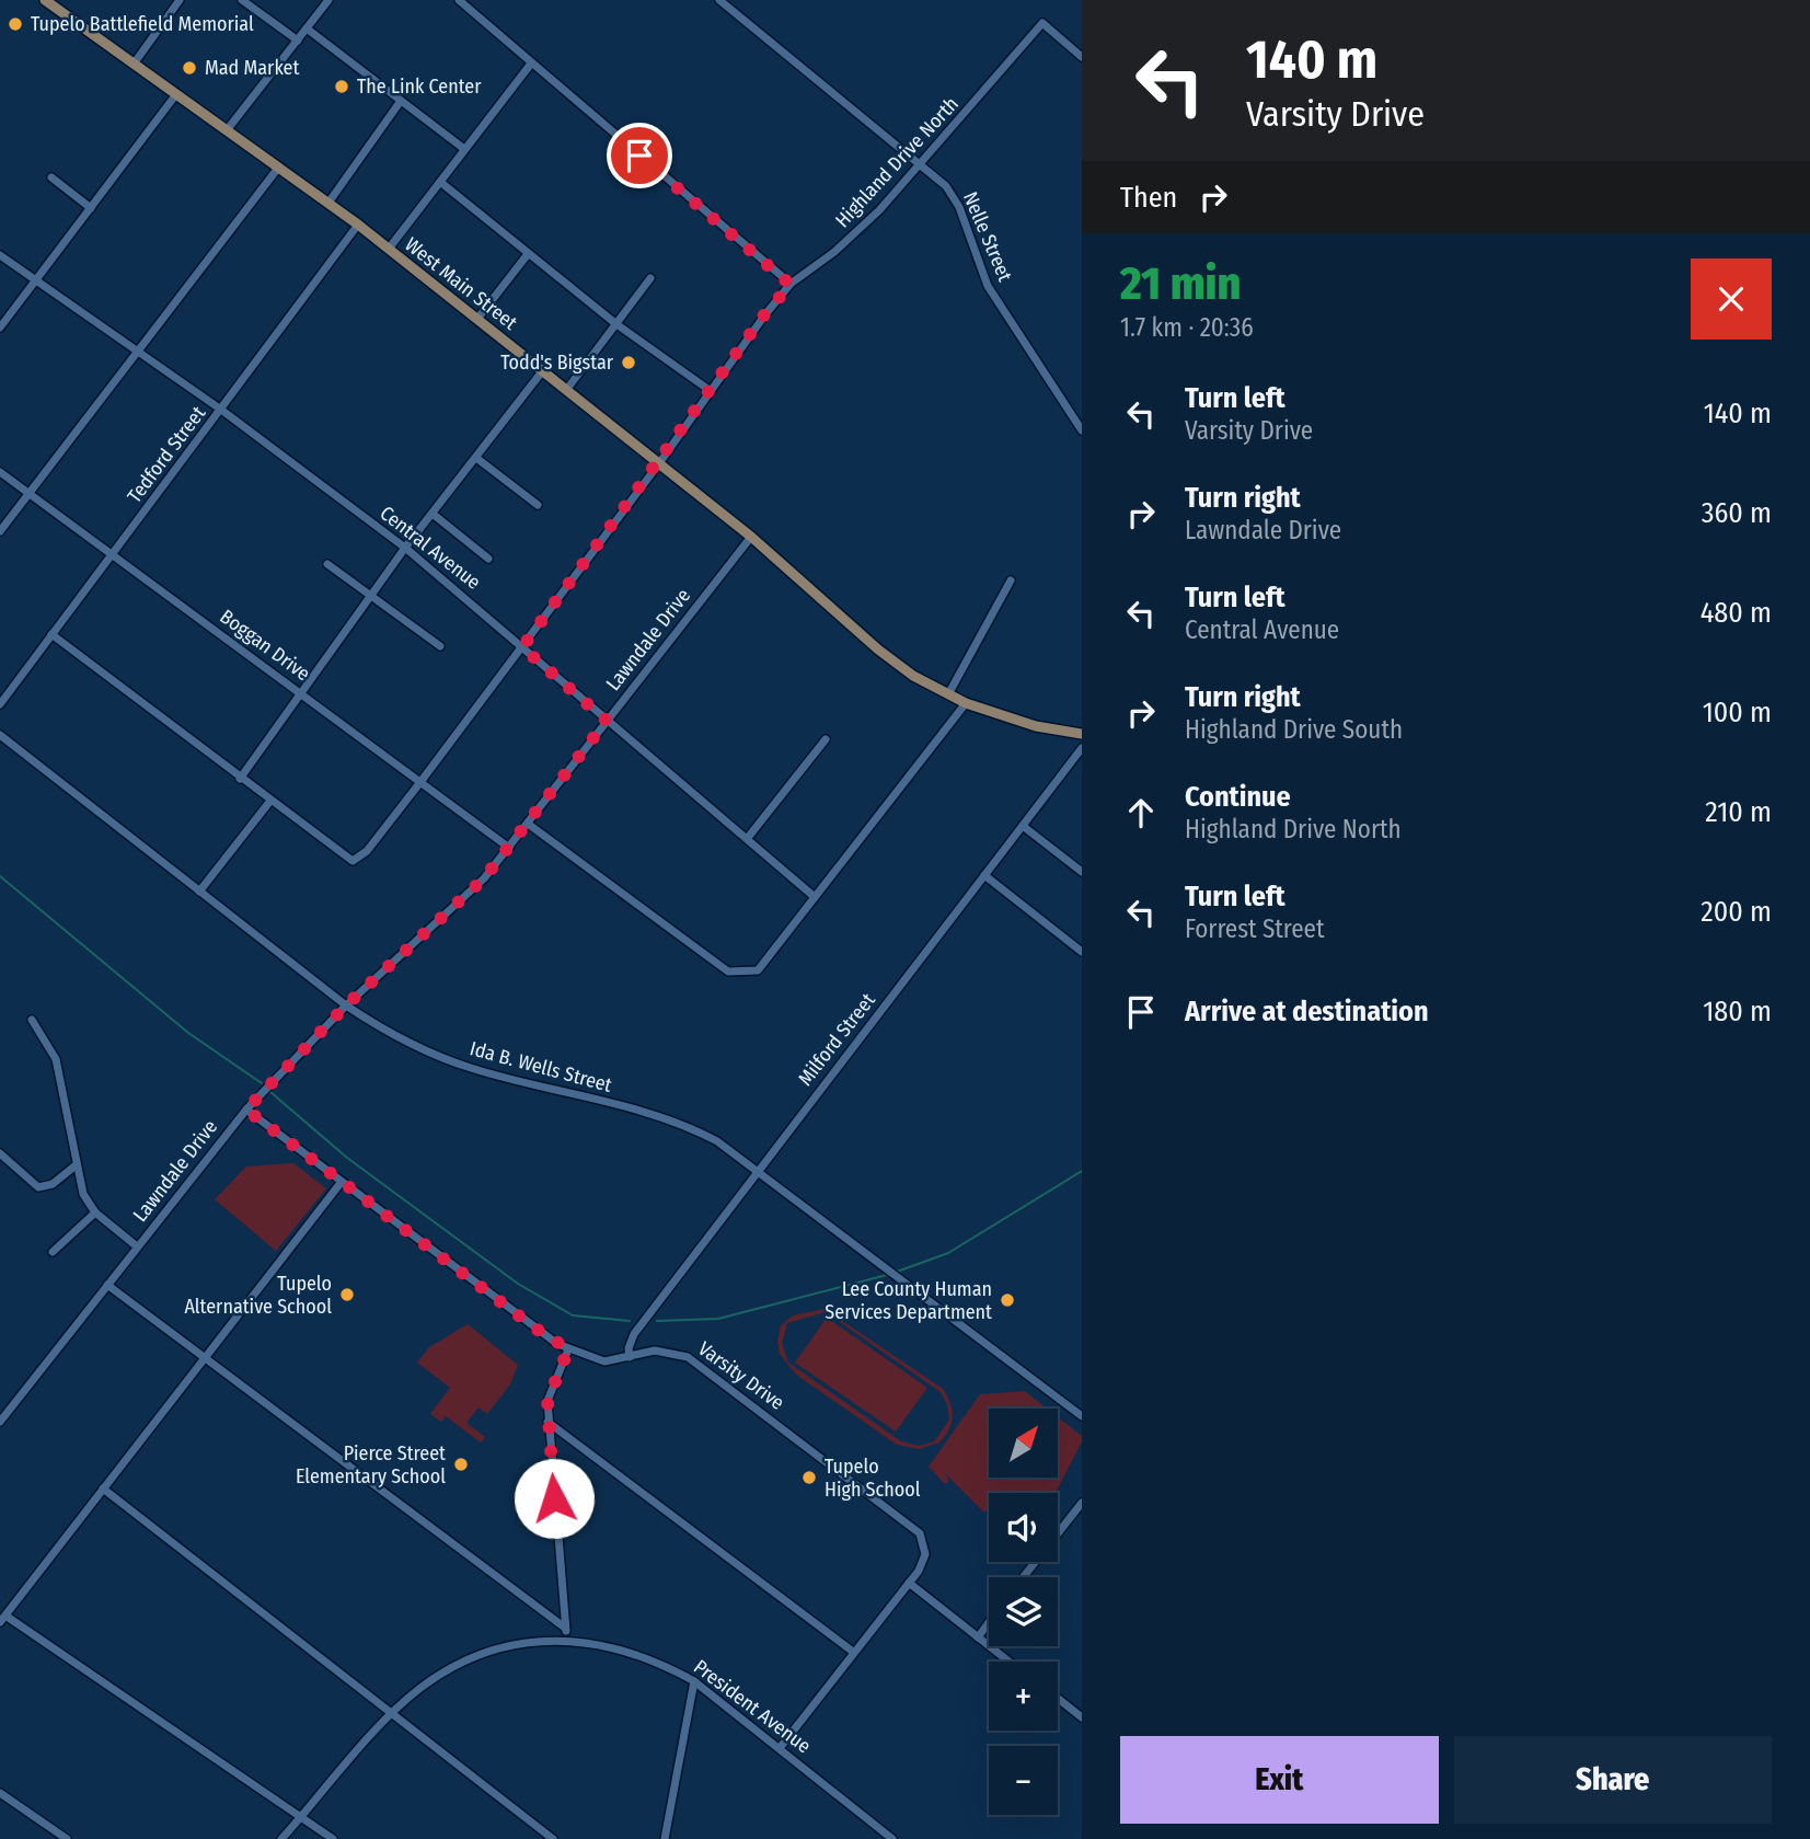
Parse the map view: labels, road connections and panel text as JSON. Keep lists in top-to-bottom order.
{
  "streets": {
    "main road": ["West Main Street"],
    "street": [
      "Highland Drive North",
      "Nelle Street",
      "Tedford Street",
      "Central Avenue",
      "Lawndale Drive",
      "Boggan Drive",
      "Milford Street",
      "Ida B. Wells Street",
      "Varsity Drive",
      "President Avenue"
    ]
  },
  "crossings": [
    ["Highland Drive North", "Nelle Street"],
    ["Highland Drive North", "West Main Street"],
    ["Highland Drive North", "Central Avenue"],
    ["Highland Drive North", "Boggan Drive"],
    ["West Main Street", "Tedford Street"],
    ["West Main Street", "Lawndale Drive"],
    ["Tedford Street", "Central Avenue"],
    ["Tedford Street", "Boggan Drive"],
    ["Central Avenue", "Lawndale Drive"],
    ["Lawndale Drive", "Boggan Drive"],
    ["Lawndale Drive", "Ida B. Wells Street"],
    ["Lawndale Drive", "Varsity Drive"],
    ["Milford Street", "Ida B. Wells Street"],
    ["Milford Street", "Varsity Drive"]
  ],
  "places": [
    "Tupelo Battlefield Memorial",
    "Mad Market",
    "The Link Center",
    "Todd's Bigstar",
    "Tupelo Alternative School",
    "Lee County Human Services Department",
    "Pierce Street Elementary School",
    "Tupelo High School"
  ],
  "north": "top right",
  "page": {
    "turn": ["140 m", "Varsity Drive"],
    "then": "Then",
    "heading": ["21 min", "1.7 km · 20:36"],
    "list": [
      {
        "name": "Turn left",
        "note": "Varsity Drive",
        "value": "140 m"
      },
      {
        "name": "Turn right",
        "note": "Lawndale Drive",
        "value": "360 m"
      },
      {
        "name": "Turn left",
        "note": "Central Avenue",
        "value": "480 m"
      },
      {
        "name": "Turn right",
        "note": "Highland Drive South",
        "value": "100 m"
      },
      {
        "name": "Continue",
        "note": "Highland Drive North",
        "value": "210 m"
      },
      {
        "name": "Turn left",
        "note": "Forrest Street",
        "value": "200 m"
      },
      {
        "name": "Arrive at destination",
        "value": "180 m"
      }
    ],
    "map_buttons": ["+", "−"],
    "buttons": ["Exit", "Share"]
  }
}
